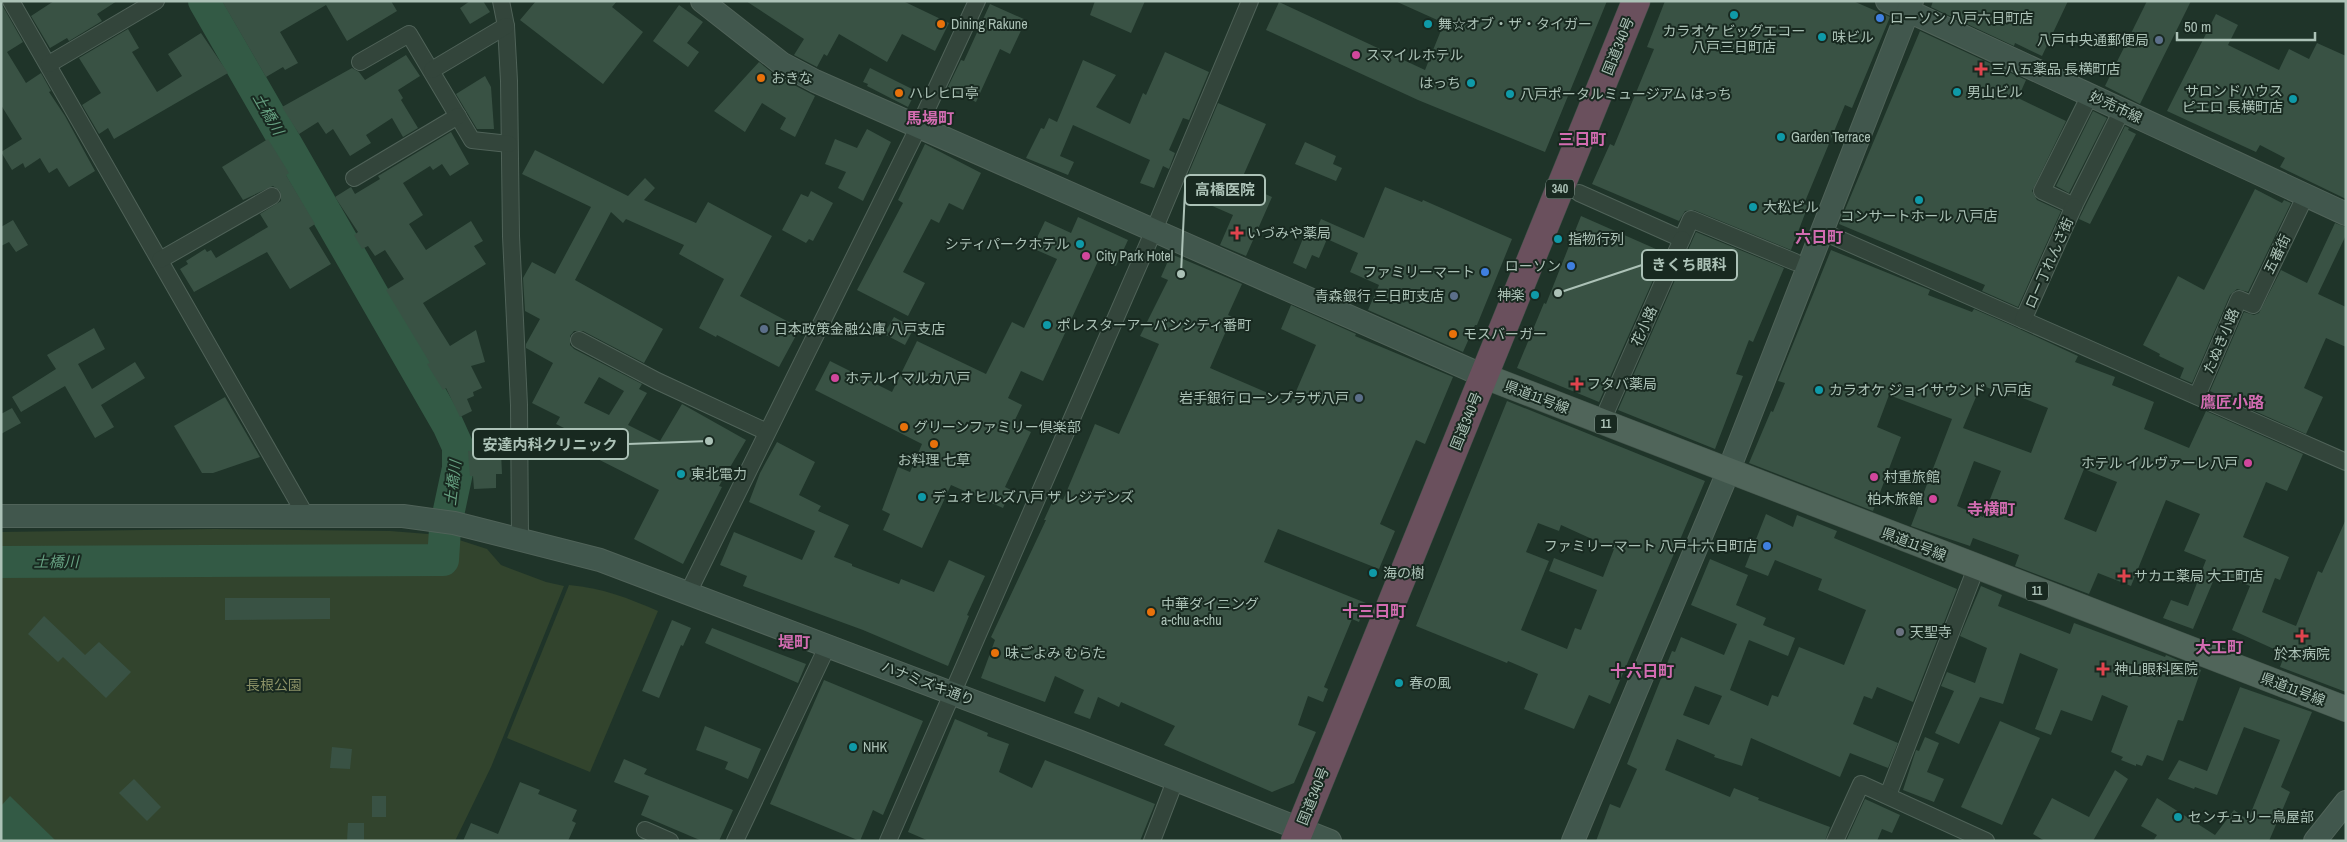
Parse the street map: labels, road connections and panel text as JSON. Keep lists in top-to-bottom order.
{
  "streets": {
    "highway": ["国道340号", "340"],
    "main road": ["県道11号線", "11"],
    "street": [
      "妙売市線",
      "五番街",
      "ロー丁れんさ街",
      "花小路",
      "たぬき小路",
      "ハナミズキ通り"
    ]
  },
  "crossings": [
    ["国道340号", "県道11号線"],
    ["国道340号", "ハナミズキ通り"],
    ["五番街", "たぬき小路"]
  ],
  "districts": [
    "馬場町",
    "三日町",
    "六日町",
    "鷹匠小路",
    "寺横町",
    "十三日町",
    "堤町",
    "大工町",
    "十六日町"
  ],
  "water": ["土橋川"],
  "parks": ["長根公園"],
  "places": {
    "other": [
      "カラオケ ビッグエコー 八戸三日町店",
      "ローソン 八戸六日町店",
      "Dining Rakune",
      "舞☆オブ・ザ・タイガー",
      "味ビル",
      "八戸中央通郵便局",
      "スマイルホテル",
      "おきな",
      "はっち",
      "男山ビル",
      "ハレヒロ亭",
      "八戸ポータルミュージアム はっち",
      "サロンドハウス ピエロ 長横町店",
      "Garden Terrace",
      "コンサートホール 八戸店",
      "大松ビル",
      "指物行列",
      "シティパークホテル",
      "City Park Hotel",
      "ローソン",
      "ファミリーマート",
      "高橋医院",
      "きくち眼科",
      "神楽",
      "青森銀行 三日町支店",
      "ポレスターアーバンシティ番町",
      "日本政策金融公庫 八戸支店",
      "モスバーガー",
      "ホテルイマルカ八戸",
      "カラオケ ジョイサウンド 八戸店",
      "岩手銀行 ローンプラザ八戸",
      "グリーンファミリー倶楽部",
      "安達内科クリニック",
      "お料理 七草",
      "ホテル イルヴァーレ八戸",
      "東北電力",
      "村重旅館",
      "デュオヒルズ八戸 ザ レジデンズ",
      "柏木旅館",
      "ファミリーマート 八戸十六日町店",
      "海の樹",
      "中華ダイニング a-chu a-chu",
      "天聖寺",
      "味ごよみ むらた",
      "春の風",
      "NHK",
      "センチュリー鳥屋部"
    ],
    "health": [
      "三八五薬品 長横町店",
      "いづみや薬局",
      "フタバ薬局",
      "サカエ薬局 大工町店",
      "於本病院",
      "神山眼科医院"
    ]
  },
  "scale_bar": "50 m"
}
